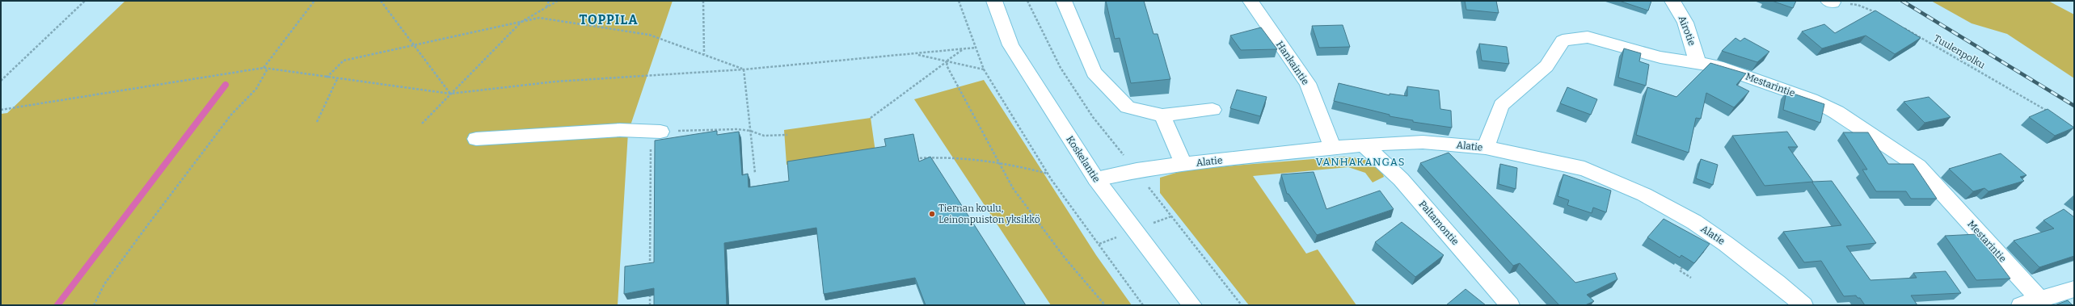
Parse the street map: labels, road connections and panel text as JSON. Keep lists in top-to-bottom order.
{
  "streets": {
    "street": [
      "Airotie",
      "Hankaintie",
      "Mestarintie",
      "Alatie",
      "Koskelantie",
      "Paltamontie"
    ],
    "path": ["Tuulenpolku"]
  },
  "crossings": [
    ["Airotie", "Mestarintie"],
    ["Hankaintie", "Alatie"],
    ["Mestarintie", "Alatie"],
    ["Alatie", "Koskelantie"],
    ["Alatie", "Paltamontie"]
  ],
  "districts": ["TOPPILA", "VANHAKANGAS"],
  "places": ["Tiernan koulu, Leinonpuiston yksikkö"]
}
